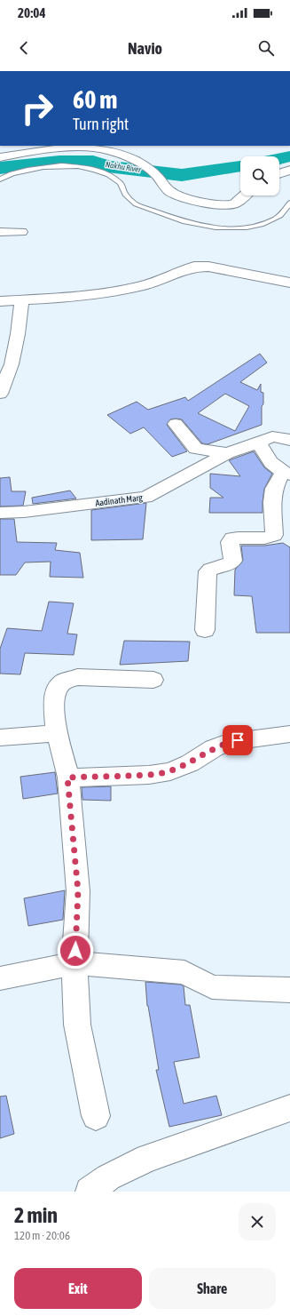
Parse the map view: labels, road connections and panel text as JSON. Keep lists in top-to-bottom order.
{
  "streets": {
    "street": ["Aadinath Marg"]
  },
  "water": ["Nakhu River"],
  "page": {
    "status": "20:04",
    "header": "Navio",
    "turn": ["60 m", "Turn right"],
    "heading": ["2 min", "120 m · 20:06"],
    "buttons": ["Exit", "Share"]
  }
}
